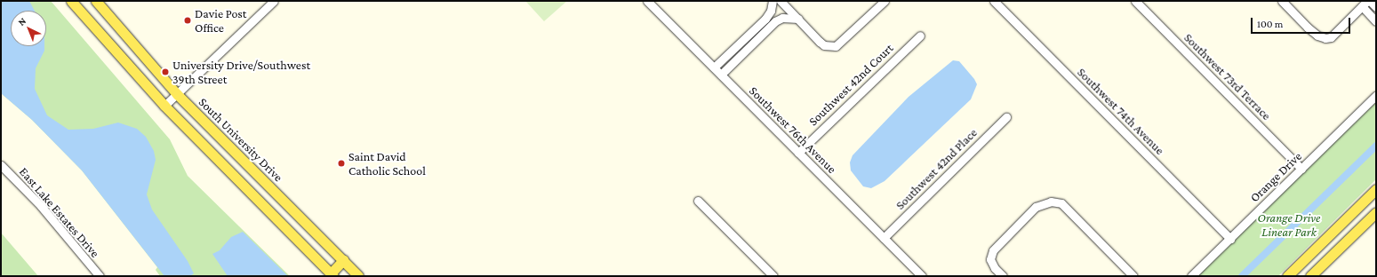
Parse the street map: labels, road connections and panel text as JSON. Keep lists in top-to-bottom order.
{
  "streets": {
    "main road": ["South University Drive"],
    "street": [
      "Southwest 73rd Terrace",
      "Southwest 42nd Court",
      "Southwest 74th Avenue",
      "Southwest 76th Avenue",
      "Southwest 42nd Place",
      "Orange Drive",
      "East Lake Estates Drive"
    ]
  },
  "crossings": [
    ["Southwest 73rd Terrace", "Orange Drive"],
    ["Southwest 42nd Court", "Southwest 76th Avenue"],
    ["Southwest 74th Avenue", "Orange Drive"],
    ["Southwest 76th Avenue", "Southwest 42nd Place"]
  ],
  "parks": ["Orange Drive Linear Park"],
  "places": ["Davie Post Office", "University Drive/Southwest 39th Street", "Saint David Catholic School"],
  "scale_bar": "100 m",
  "north": "top left"
}
